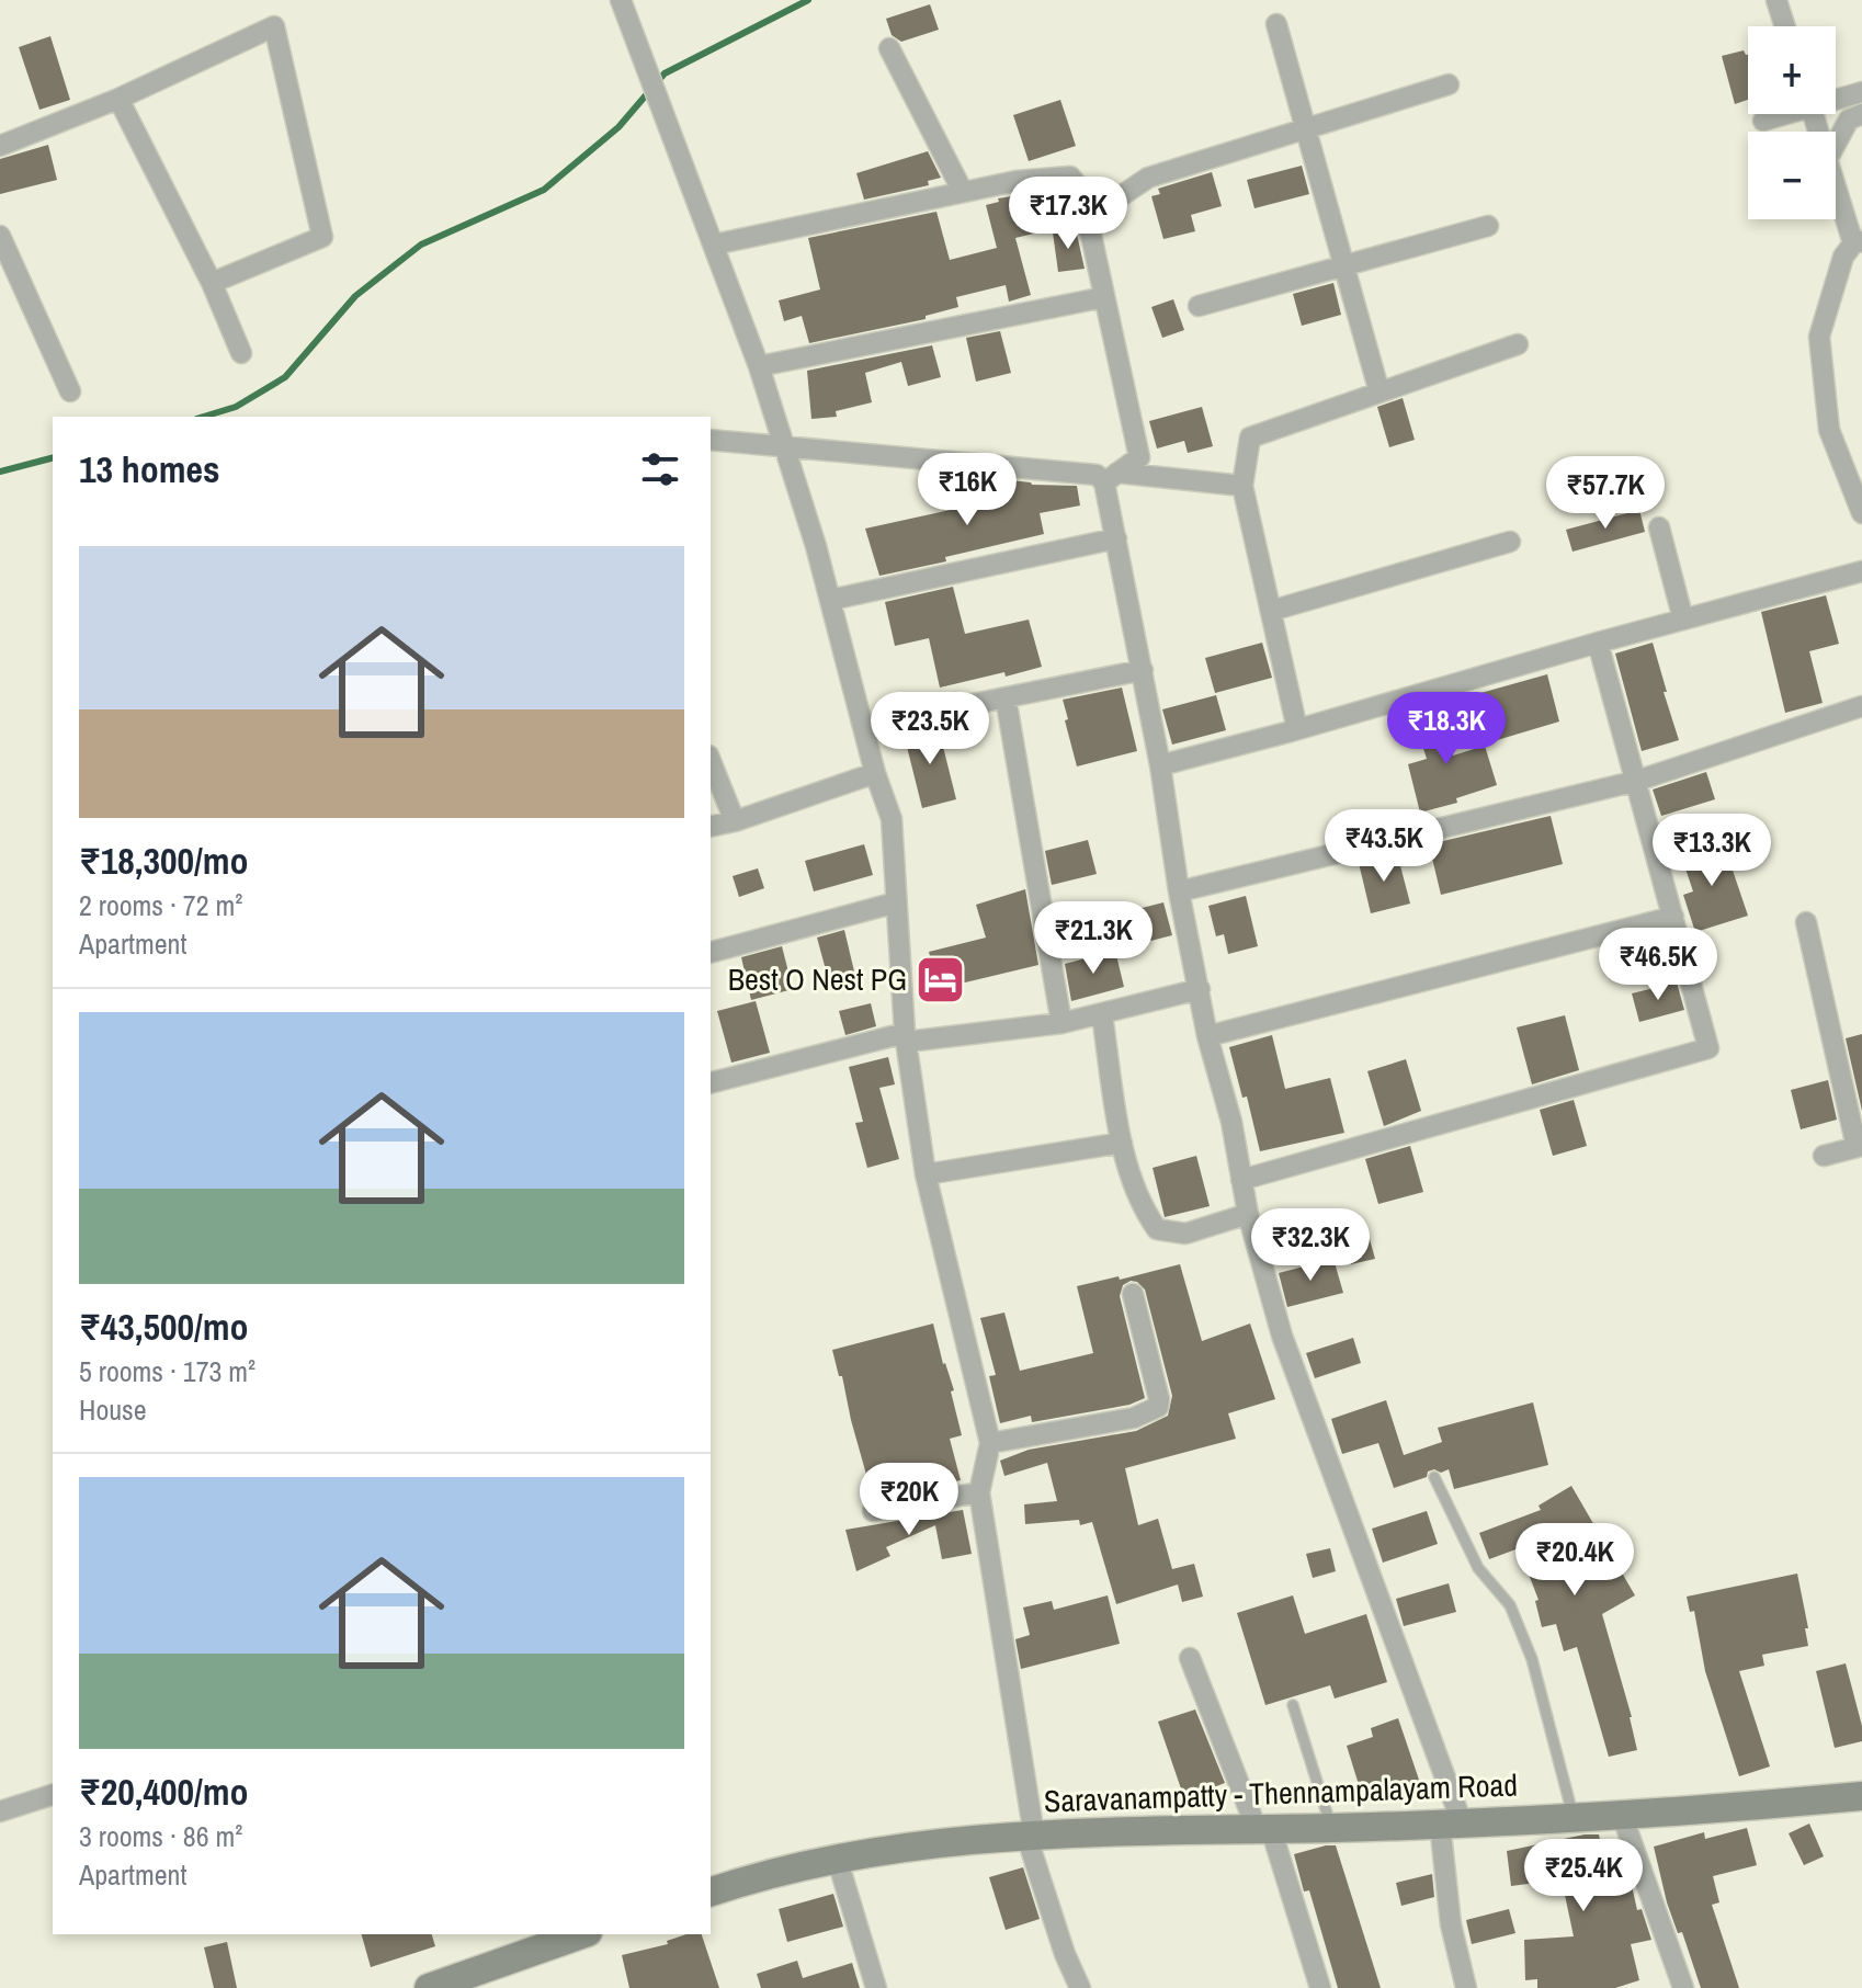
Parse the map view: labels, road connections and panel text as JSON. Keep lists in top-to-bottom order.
{
  "streets": {
    "main road": ["Saravanampatty - Thennampalayam Road"]
  },
  "places": {
    "hotel": ["Best O Nest PG"]
  },
  "page": {
    "map_buttons": ["+", "−"],
    "price": [
      "₹17.3K",
      "₹16K",
      "₹57.7K",
      "₹23.5K",
      "₹18.3K",
      "₹43.5K",
      "₹13.3K",
      "₹21.3K",
      "₹46.5K",
      "₹32.3K",
      "₹20K",
      "₹20.4K",
      "₹25.4K"
    ],
    "heading": "13 homes",
    "list": [
      {
        "name": "₹18,300/mo",
        "note": "2 rooms · 72 m² · Apartment"
      },
      {
        "name": "₹43,500/mo",
        "note": "5 rooms · 173 m² · House"
      },
      {
        "name": "₹20,400/mo",
        "note": "3 rooms · 86 m² · Apartment"
      }
    ]
  }
}
